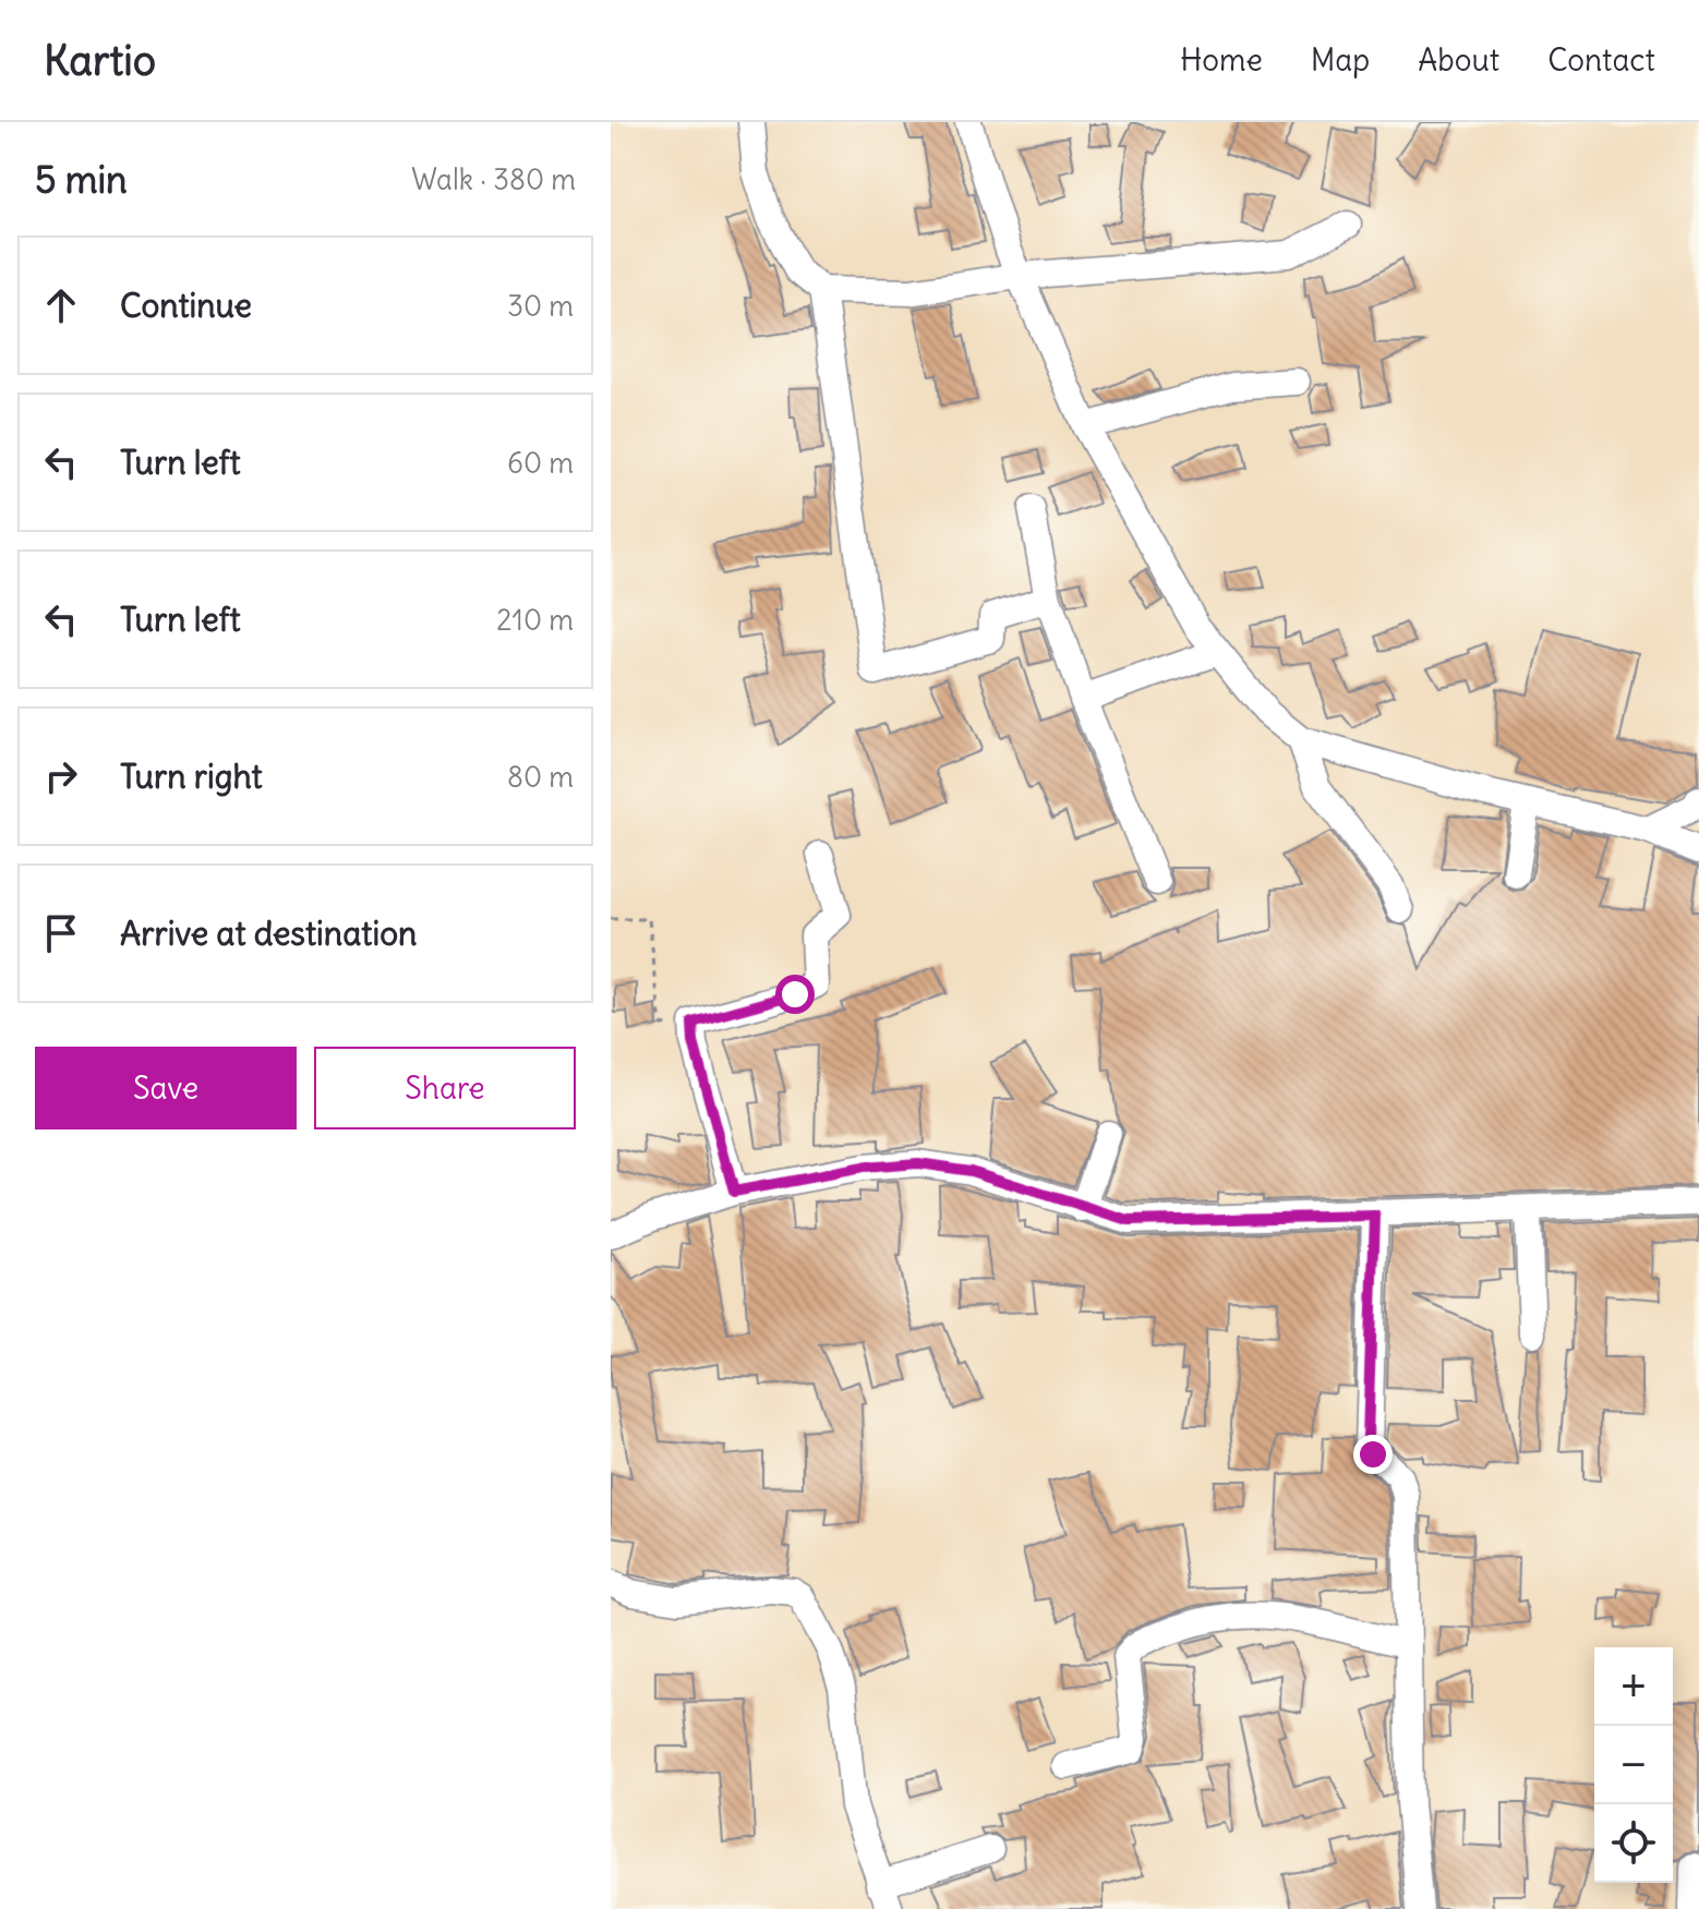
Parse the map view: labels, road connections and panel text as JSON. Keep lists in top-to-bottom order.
{
  "page": {
    "header": "Kartio",
    "nav": [
      "Home",
      "Map",
      "About",
      "Contact"
    ],
    "heading": ["5 min", "Walk · 380 m"],
    "list": [
      ["Continue", "30 m"],
      ["Turn left", "60 m"],
      ["Turn left", "210 m"],
      ["Turn right", "80 m"],
      "Arrive at destination"
    ],
    "buttons": ["Save", "Share"],
    "map_buttons": ["+", "−"]
  }
}
